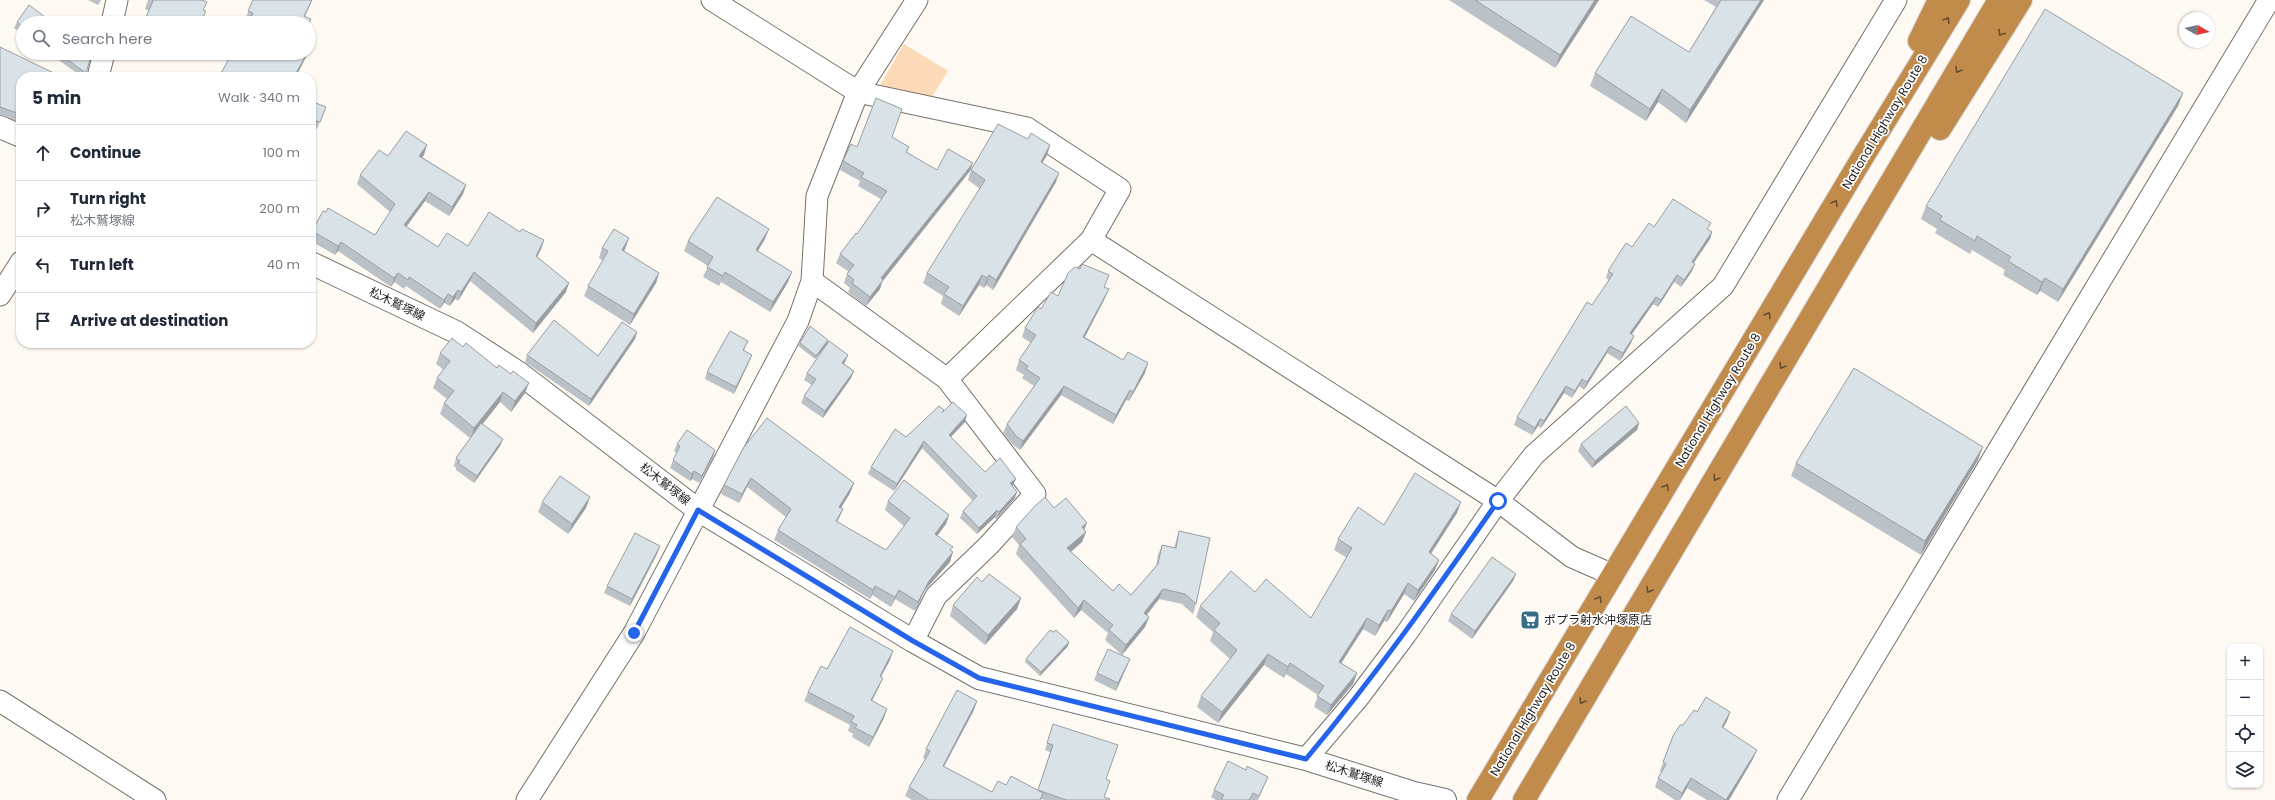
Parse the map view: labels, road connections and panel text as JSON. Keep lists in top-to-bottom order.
{
  "streets": {
    "highway": ["National Highway Route 8"],
    "main road": ["松木鷲塚線"]
  },
  "places": {
    "supermarket": ["ポプラ射水沖塚原店"]
  },
  "north": "right",
  "page": {
    "search": "Search here",
    "heading": ["5 min", "Walk · 340 m"],
    "list": [
      ["Continue", "100 m"],
      ["Turn right", "松木鷲塚線", "200 m"],
      ["Turn left", "40 m"],
      "Arrive at destination"
    ],
    "map_buttons": ["+", "−"]
  }
}
